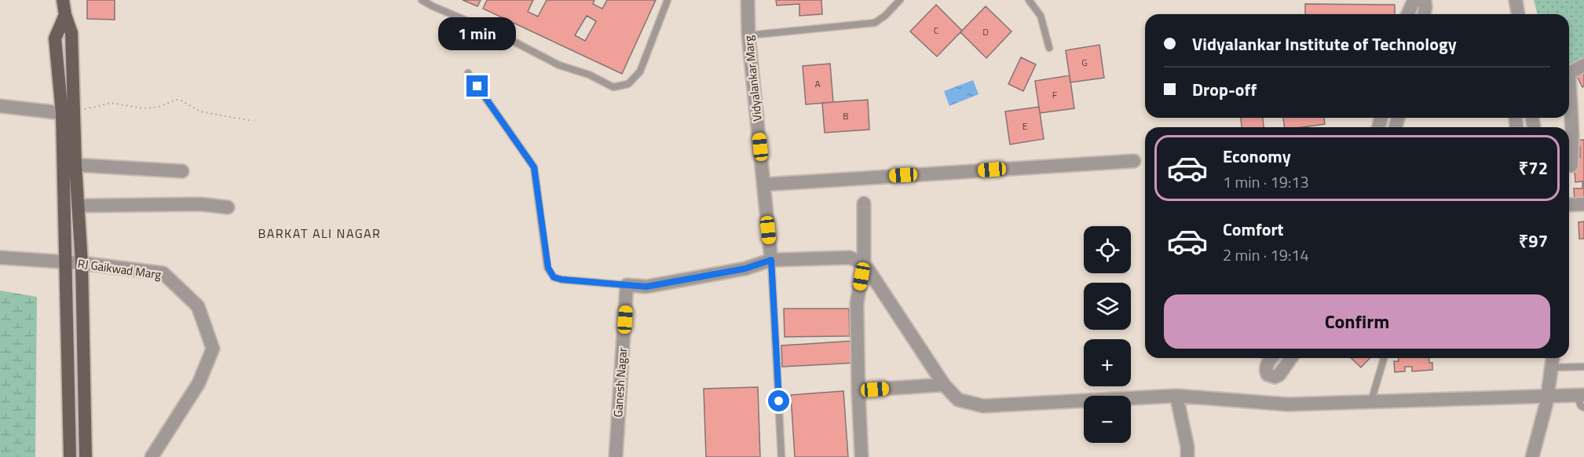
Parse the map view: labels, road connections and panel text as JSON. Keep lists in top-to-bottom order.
{
  "streets": {
    "street": ["Vidyalankar Marg", "RJ Gaikwad Marg", "Ganesh Nagar"]
  },
  "districts": ["BARKAT ALI NAGAR"],
  "house_numbers": [
    "C",
    "D",
    "G",
    "A",
    "F",
    "B",
    "E"
  ],
  "page": {
    "banner": ["Vidyalankar Institute of Technology", "Drop-off"],
    "bubble": "1 min",
    "list": [
      {
        "name": "Economy",
        "note": "1 min · 19:13",
        "value": "₹72"
      },
      {
        "name": "Comfort",
        "note": "2 min · 19:14",
        "value": "₹97"
      }
    ],
    "map_buttons": ["+", "−"],
    "buttons": "Confirm"
  }
}
